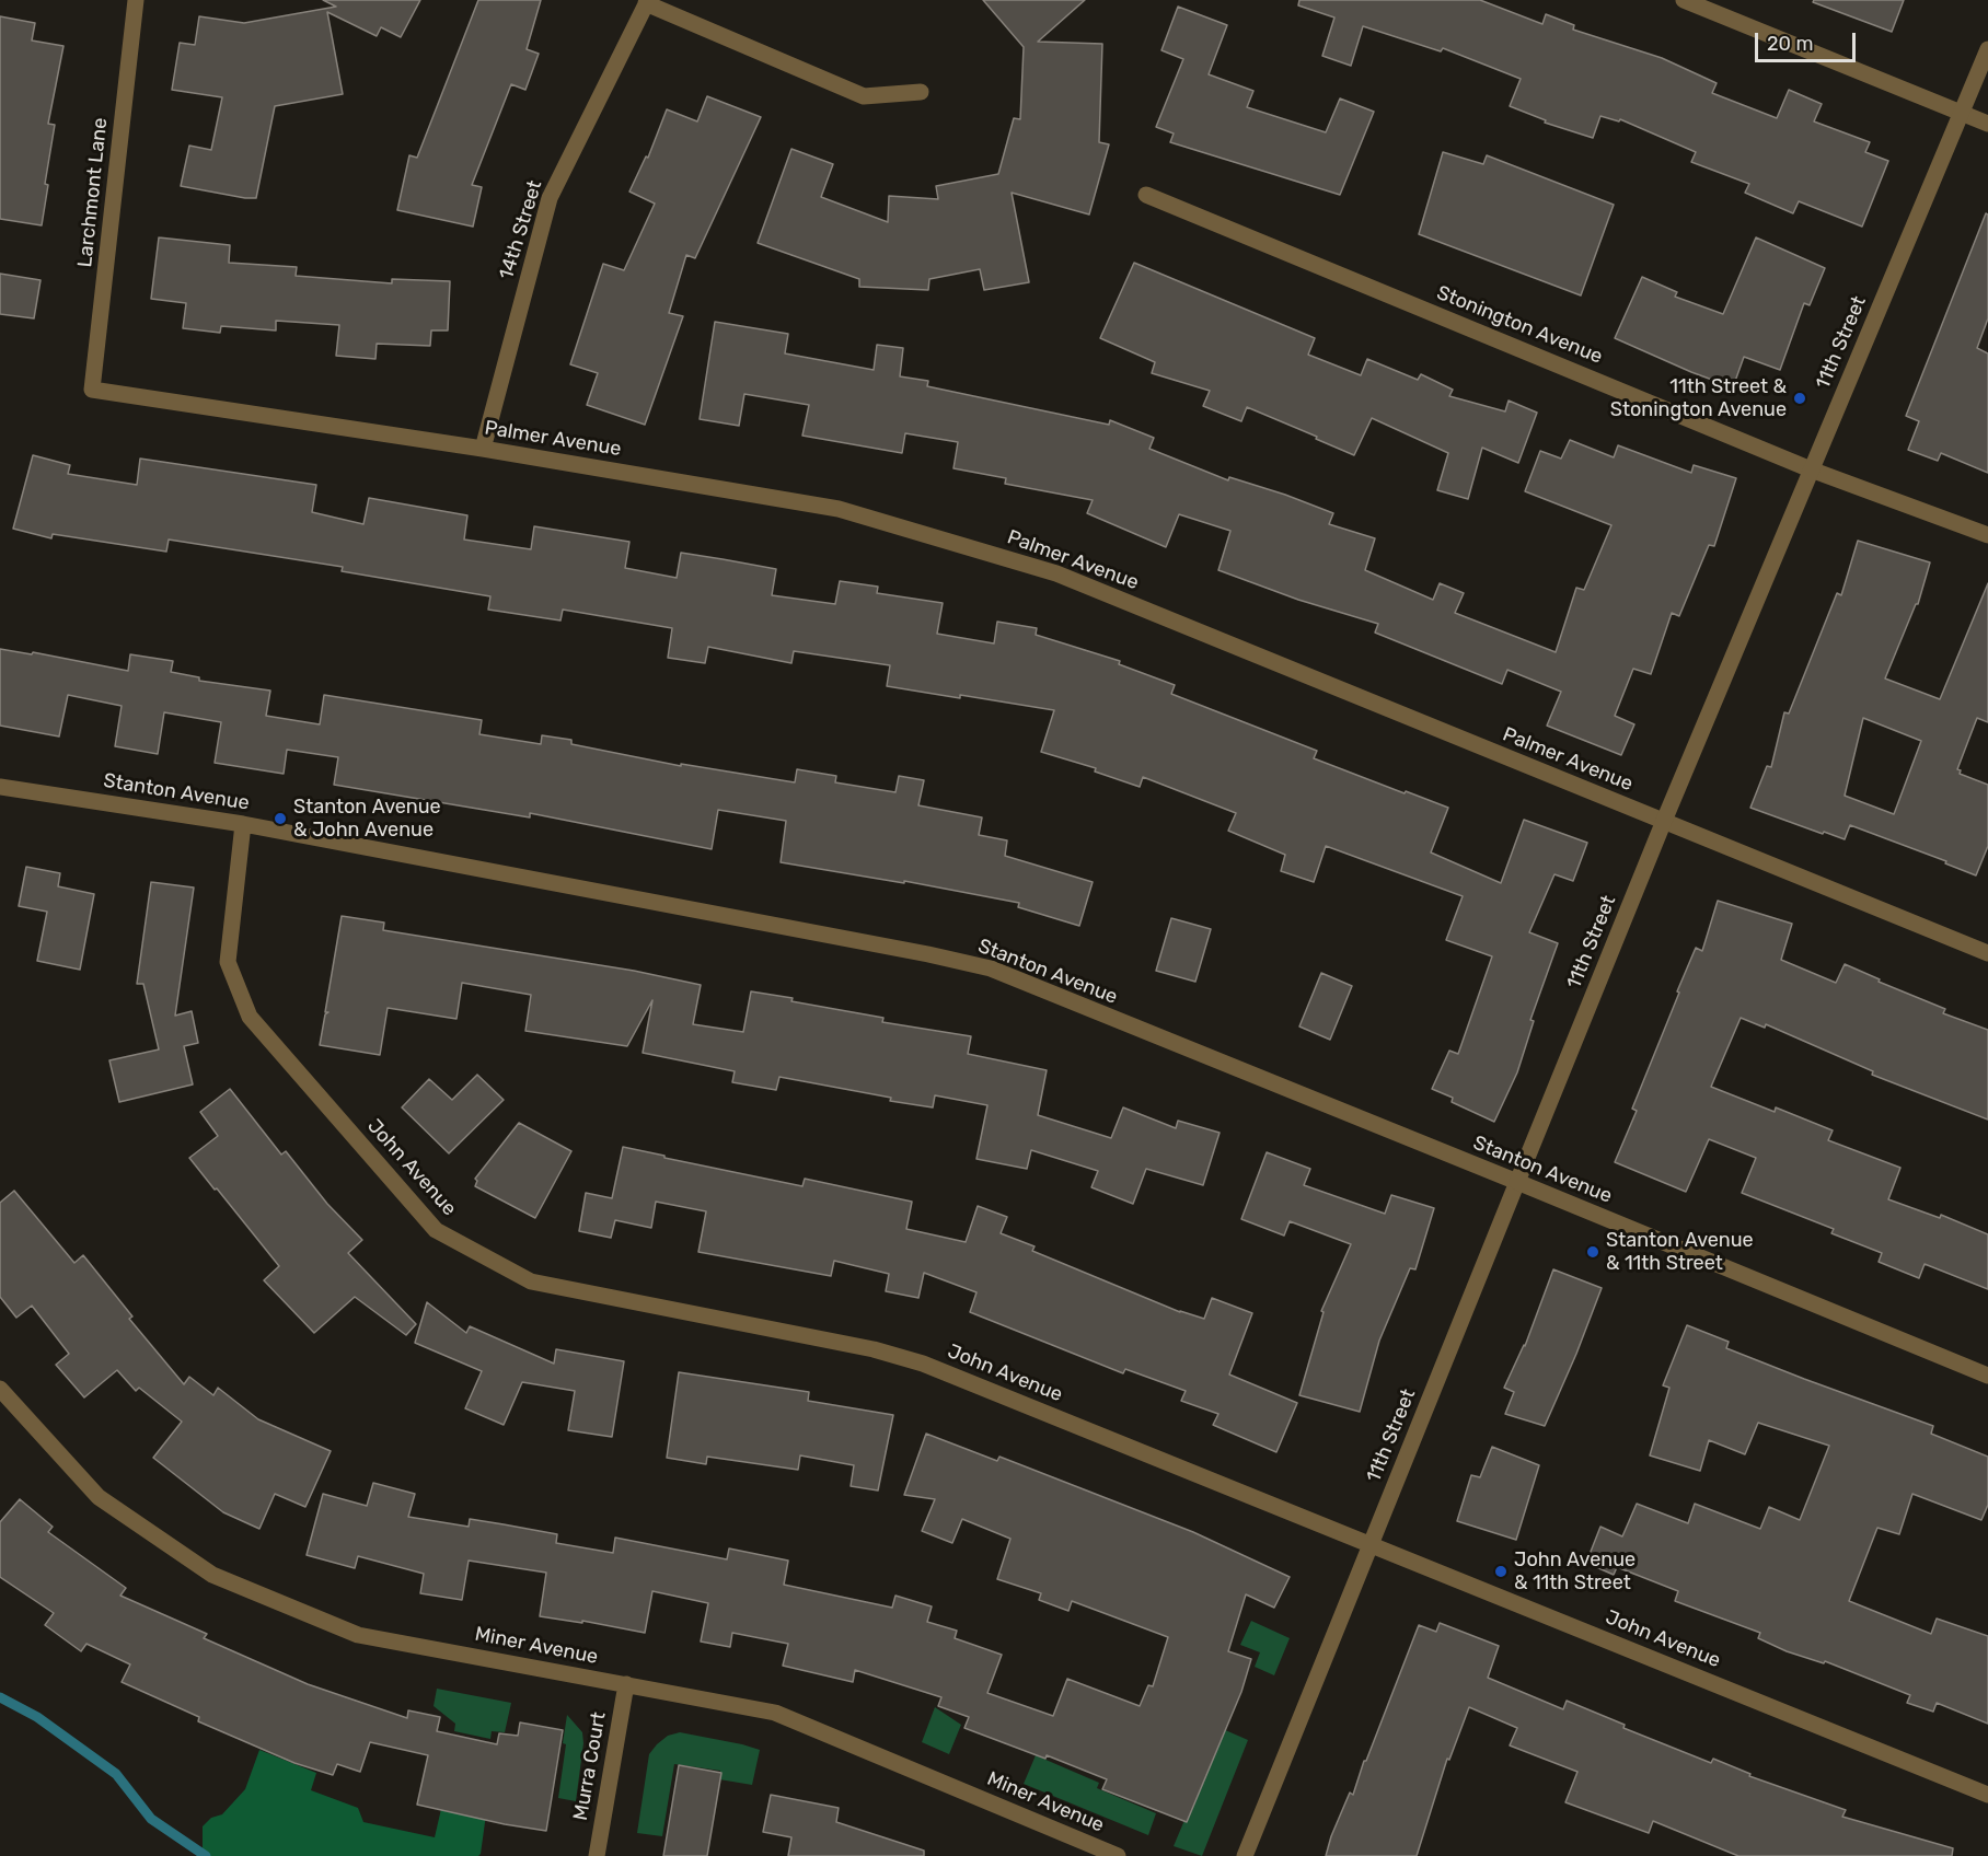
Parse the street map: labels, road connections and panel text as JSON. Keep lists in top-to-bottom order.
{
  "streets": {
    "street": [
      "Larchmont Lane",
      "14th Street",
      "Stonington Avenue",
      "11th Street",
      "Palmer Avenue",
      "Stanton Avenue",
      "John Avenue",
      "Miner Avenue",
      "Murra Court"
    ]
  },
  "crossings": [
    ["Larchmont Lane", "Palmer Avenue"],
    ["14th Street", "Palmer Avenue"],
    ["Stonington Avenue", "11th Street"],
    ["11th Street", "Palmer Avenue"],
    ["11th Street", "Stanton Avenue"],
    ["11th Street", "John Avenue"],
    ["Stanton Avenue", "John Avenue"],
    ["Miner Avenue", "Murra Court"]
  ],
  "places": [
    "11th Street & Stonington Avenue",
    "Stanton Avenue & John Avenue",
    "Stanton Avenue & 11th Street",
    "John Avenue & 11th Street"
  ],
  "scale_bar": "20 m"
}
